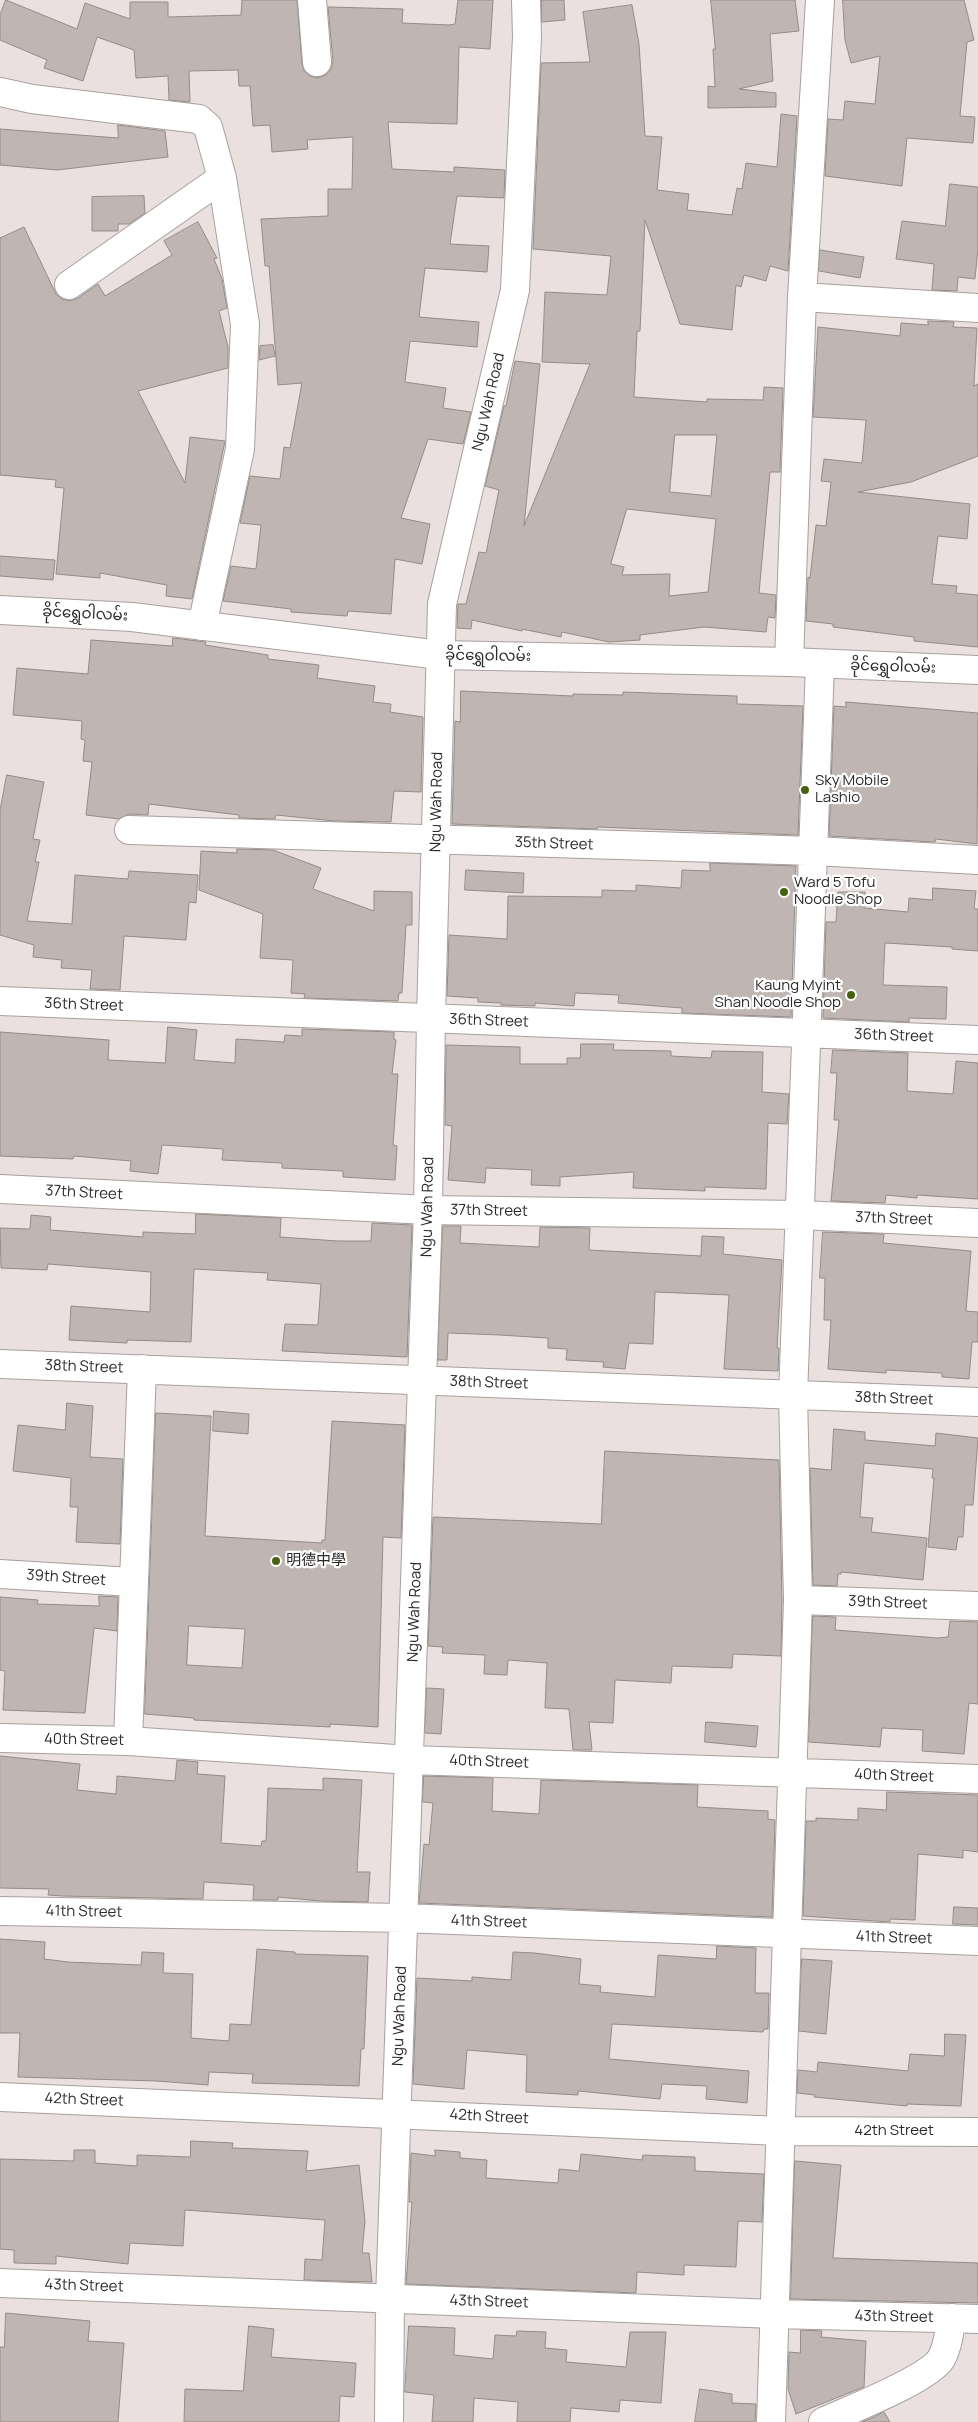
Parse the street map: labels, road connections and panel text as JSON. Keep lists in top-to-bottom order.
{
  "streets": {
    "street": [
      "Ngu Wah Road",
      "ခိုင်ရွှေဝါလမ်း",
      "35th Street",
      "36th Street",
      "37th Street",
      "38th Street",
      "39th Street",
      "40th Street",
      "41th Street",
      "42th Street",
      "43th Street"
    ]
  },
  "crossings": [
    ["Ngu Wah Road", "ခိုင်ရွှေဝါလမ်း"],
    ["Ngu Wah Road", "35th Street"],
    ["Ngu Wah Road", "36th Street"],
    ["Ngu Wah Road", "37th Street"],
    ["Ngu Wah Road", "38th Street"],
    ["Ngu Wah Road", "40th Street"],
    ["Ngu Wah Road", "41th Street"],
    ["Ngu Wah Road", "42th Street"],
    ["Ngu Wah Road", "43th Street"]
  ],
  "places": [
    "Sky Mobile Lashio",
    "Ward 5 Tofu Noodle Shop",
    "Kaung Myint Shan Noodle Shop",
    "明德中學"
  ]
}
